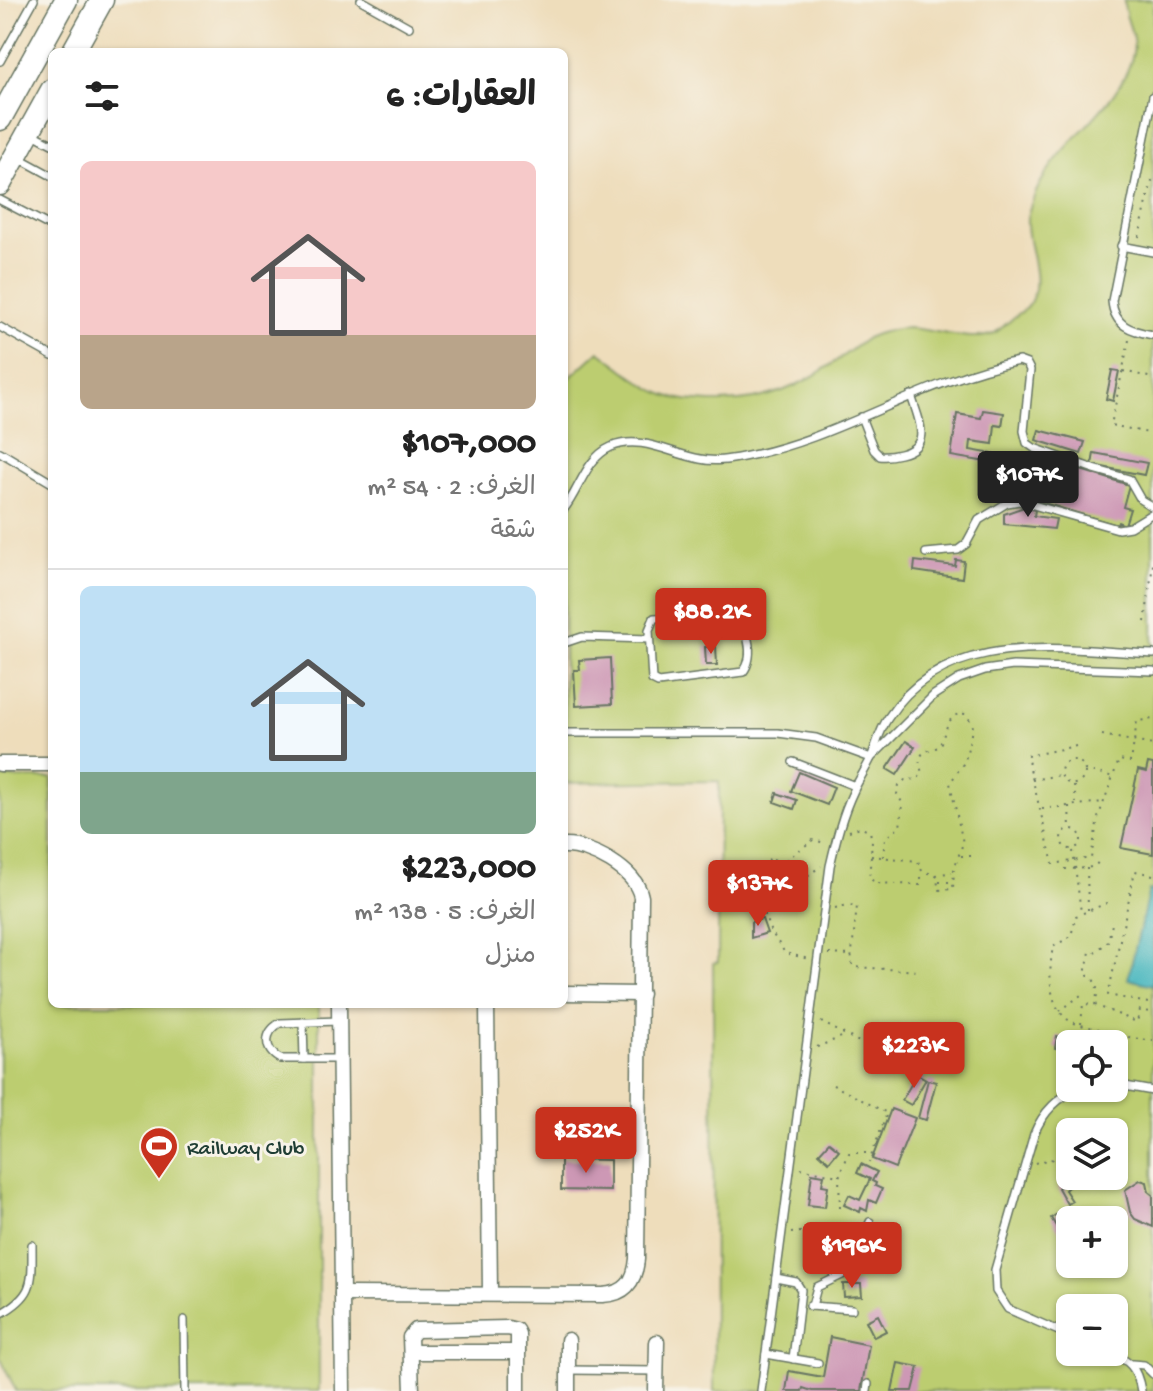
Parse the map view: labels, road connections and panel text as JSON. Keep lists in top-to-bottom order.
{
  "places": {
    "sports": ["Railway Club"]
  },
  "page": {
    "heading": "العقارات: 6",
    "list": [
      {
        "name": "$107,000",
        "note": "الغرف: 2 · 54 m² · شقة"
      },
      {
        "name": "$223,000",
        "note": "الغرف: 5 · 138 m² · منزل"
      }
    ],
    "price": [
      "$107K",
      "$88.2K",
      "$137K",
      "$223K",
      "$252K",
      "$196K"
    ],
    "map_buttons": ["+", "−"]
  }
}
